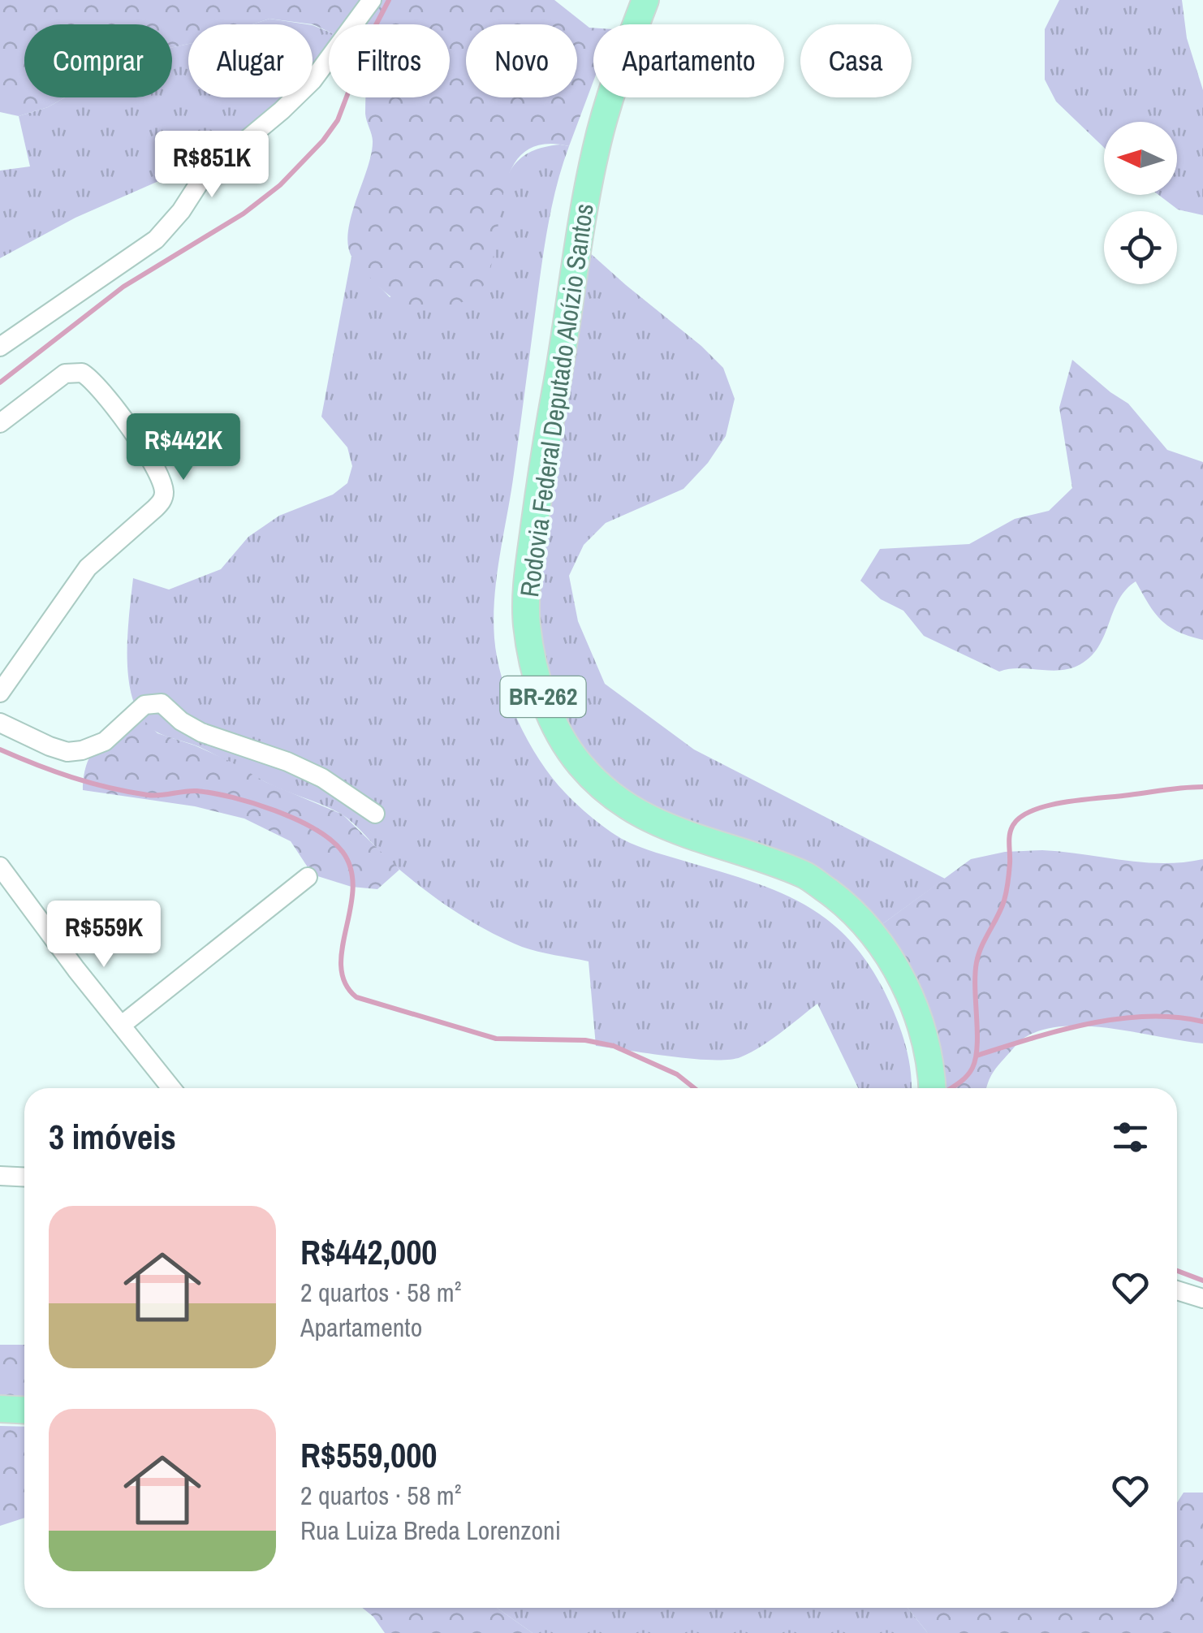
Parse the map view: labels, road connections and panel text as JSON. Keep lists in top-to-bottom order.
{
  "streets": {
    "highway": ["Rodovia Federal Deputado Aloízio Santos", "BR-262"]
  },
  "north": "left",
  "page": {
    "chip": [
      "Comprar",
      "Alugar",
      "Filtros",
      "Novo",
      "Apartamento",
      "Casa"
    ],
    "price": ["R$851K", "R$442K", "R$559K"],
    "heading": "3 imóveis",
    "list": [
      {
        "name": "R$442,000",
        "note": "2 quartos · 58 m² · Apartamento"
      },
      {
        "name": "R$559,000",
        "note": "2 quartos · 58 m² · Rua Luiza Breda Lorenzoni"
      }
    ]
  }
}
